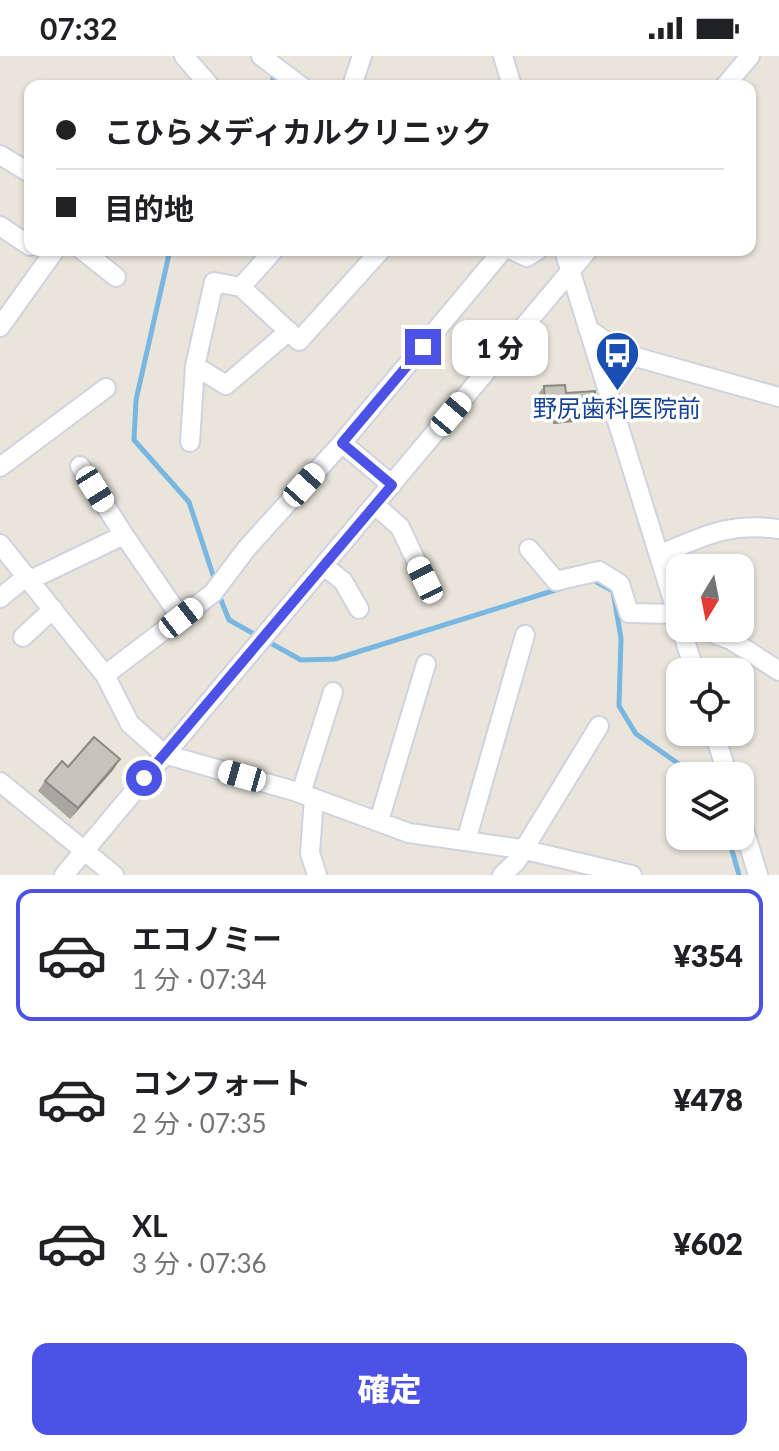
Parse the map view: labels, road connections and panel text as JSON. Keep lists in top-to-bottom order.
{
  "places": {
    "bus stop": ["野尻歯科医院前"]
  },
  "north": "bottom",
  "page": {
    "status": "07:32",
    "banner": ["こひらメディカルクリニック", "目的地"],
    "bubble": "1 分",
    "list": [
      {
        "name": "エコノミー",
        "note": "1 分 · 07:34",
        "value": "¥354"
      },
      {
        "name": "コンフォート",
        "note": "2 分 · 07:35",
        "value": "¥478"
      },
      {
        "name": "XL",
        "note": "3 分 · 07:36",
        "value": "¥602"
      }
    ],
    "buttons": "確定"
  }
}
